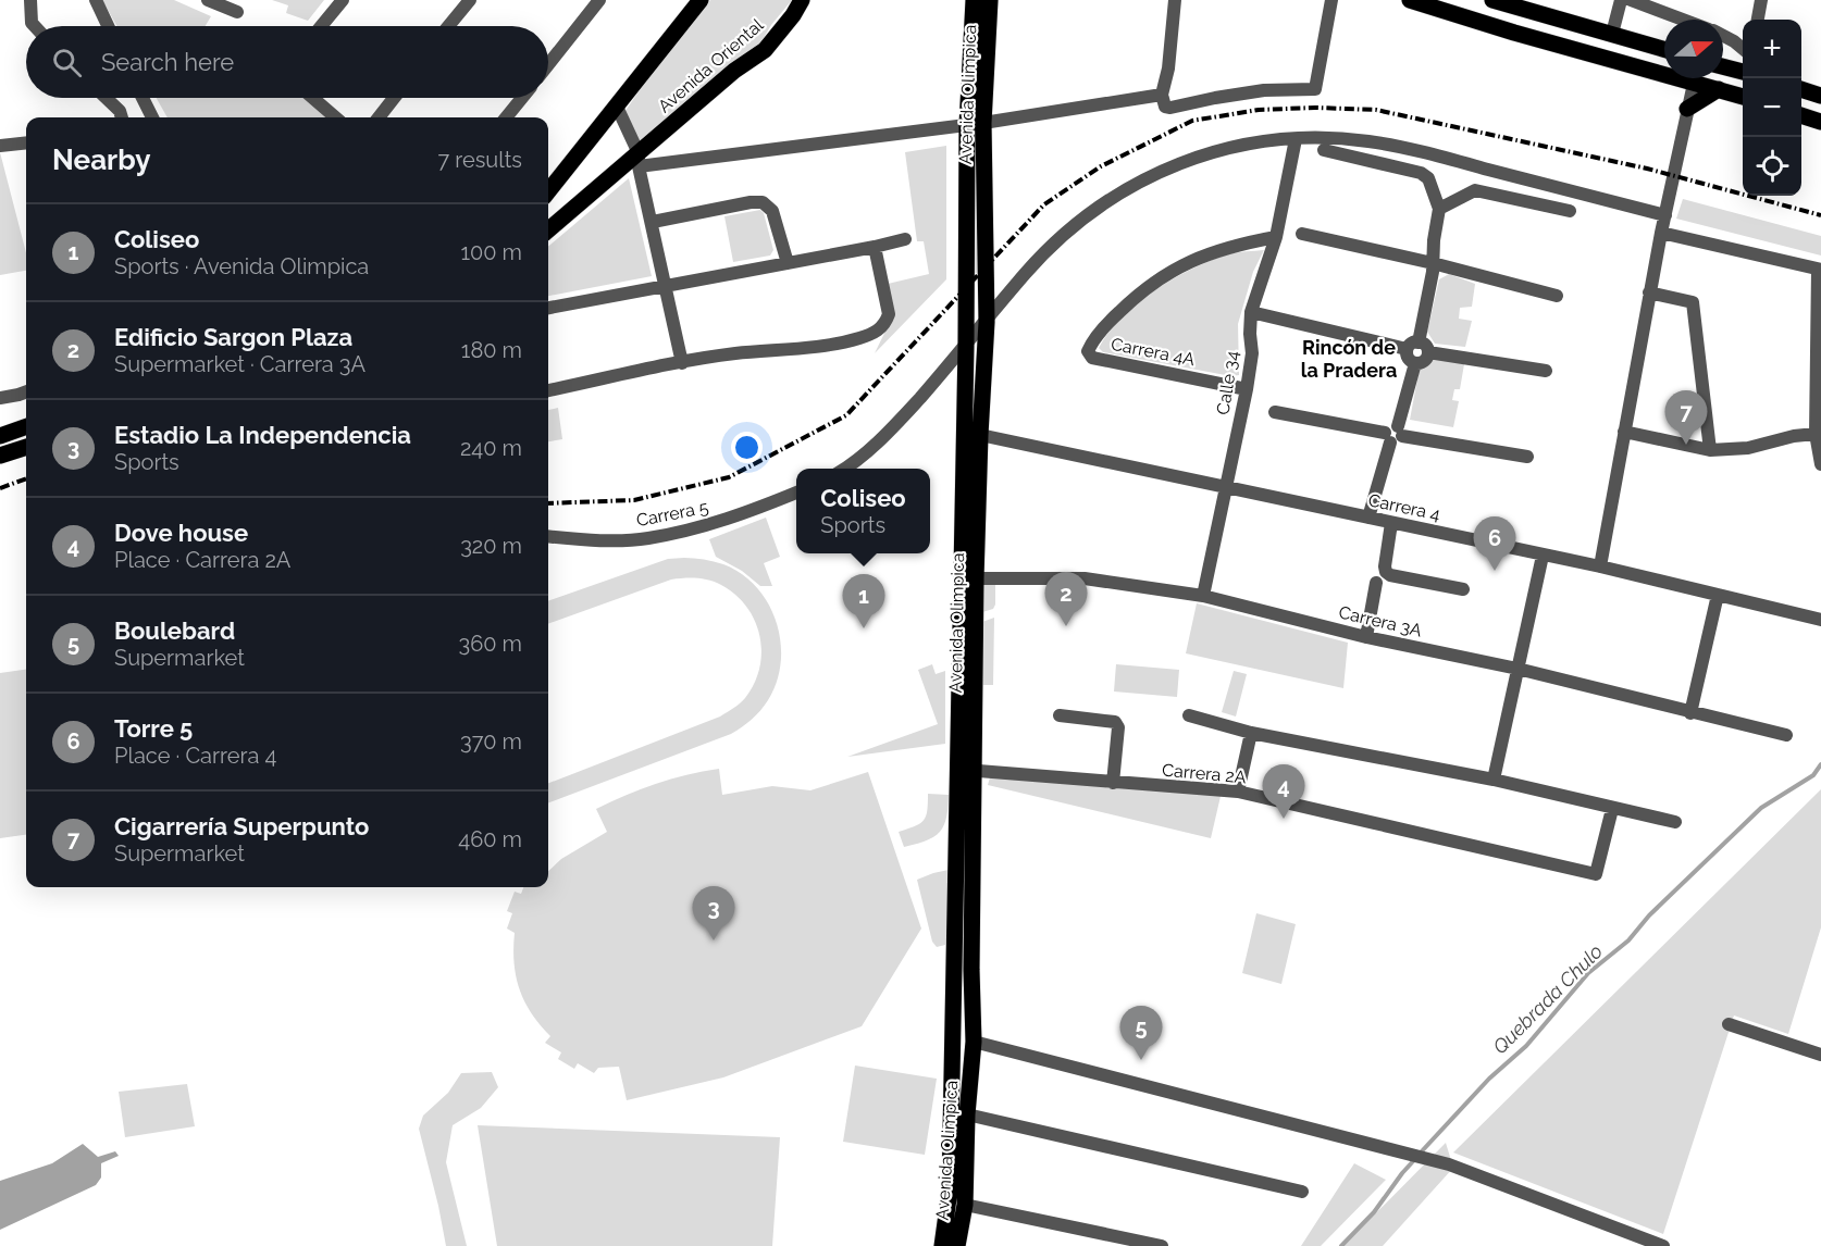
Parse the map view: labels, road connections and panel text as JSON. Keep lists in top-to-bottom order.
{
  "streets": {
    "main road": ["Avenida Oriental", "Avenida Olimpica"],
    "street": [
      "Carrera 4A",
      "Calle 34",
      "Carrera 4",
      "Carrera 5",
      "Carrera 3A",
      "Carrera 2A"
    ]
  },
  "crossings": [
    ["Avenida Olimpica", "Carrera 4"],
    ["Avenida Olimpica", "Carrera 3A"],
    ["Avenida Olimpica", "Carrera 2A"],
    ["Carrera 4A", "Calle 34"],
    ["Calle 34", "Carrera 4"],
    ["Calle 34", "Carrera 3A"]
  ],
  "districts": ["Rincón de la Pradera"],
  "water": ["Quebrada Chulo"],
  "north": "right",
  "page": {
    "map_buttons": ["+", "−"],
    "search": "Search here",
    "heading": ["Nearby", "7 results"],
    "list": [
      {
        "mark": "1",
        "name": "Coliseo",
        "note": "Sports · Avenida Olimpica",
        "value": "100 m"
      },
      {
        "mark": "2",
        "name": "Edificio Sargon Plaza",
        "note": "Supermarket · Carrera 3A",
        "value": "180 m"
      },
      {
        "mark": "3",
        "name": "Estadio La Independencia",
        "note": "Sports",
        "value": "240 m"
      },
      {
        "mark": "4",
        "name": "Dove house",
        "note": "Place · Carrera 2A",
        "value": "320 m"
      },
      {
        "mark": "5",
        "name": "Boulebard",
        "note": "Supermarket",
        "value": "360 m"
      },
      {
        "mark": "6",
        "name": "Torre 5",
        "note": "Place · Carrera 4",
        "value": "370 m"
      },
      {
        "mark": "7",
        "name": "Cigarrería Superpunto",
        "note": "Supermarket",
        "value": "460 m"
      }
    ],
    "pins": [
      "7",
      "6",
      "2",
      "1",
      "4",
      "3",
      "5"
    ],
    "popup": ["Coliseo", "Sports"]
  }
}
